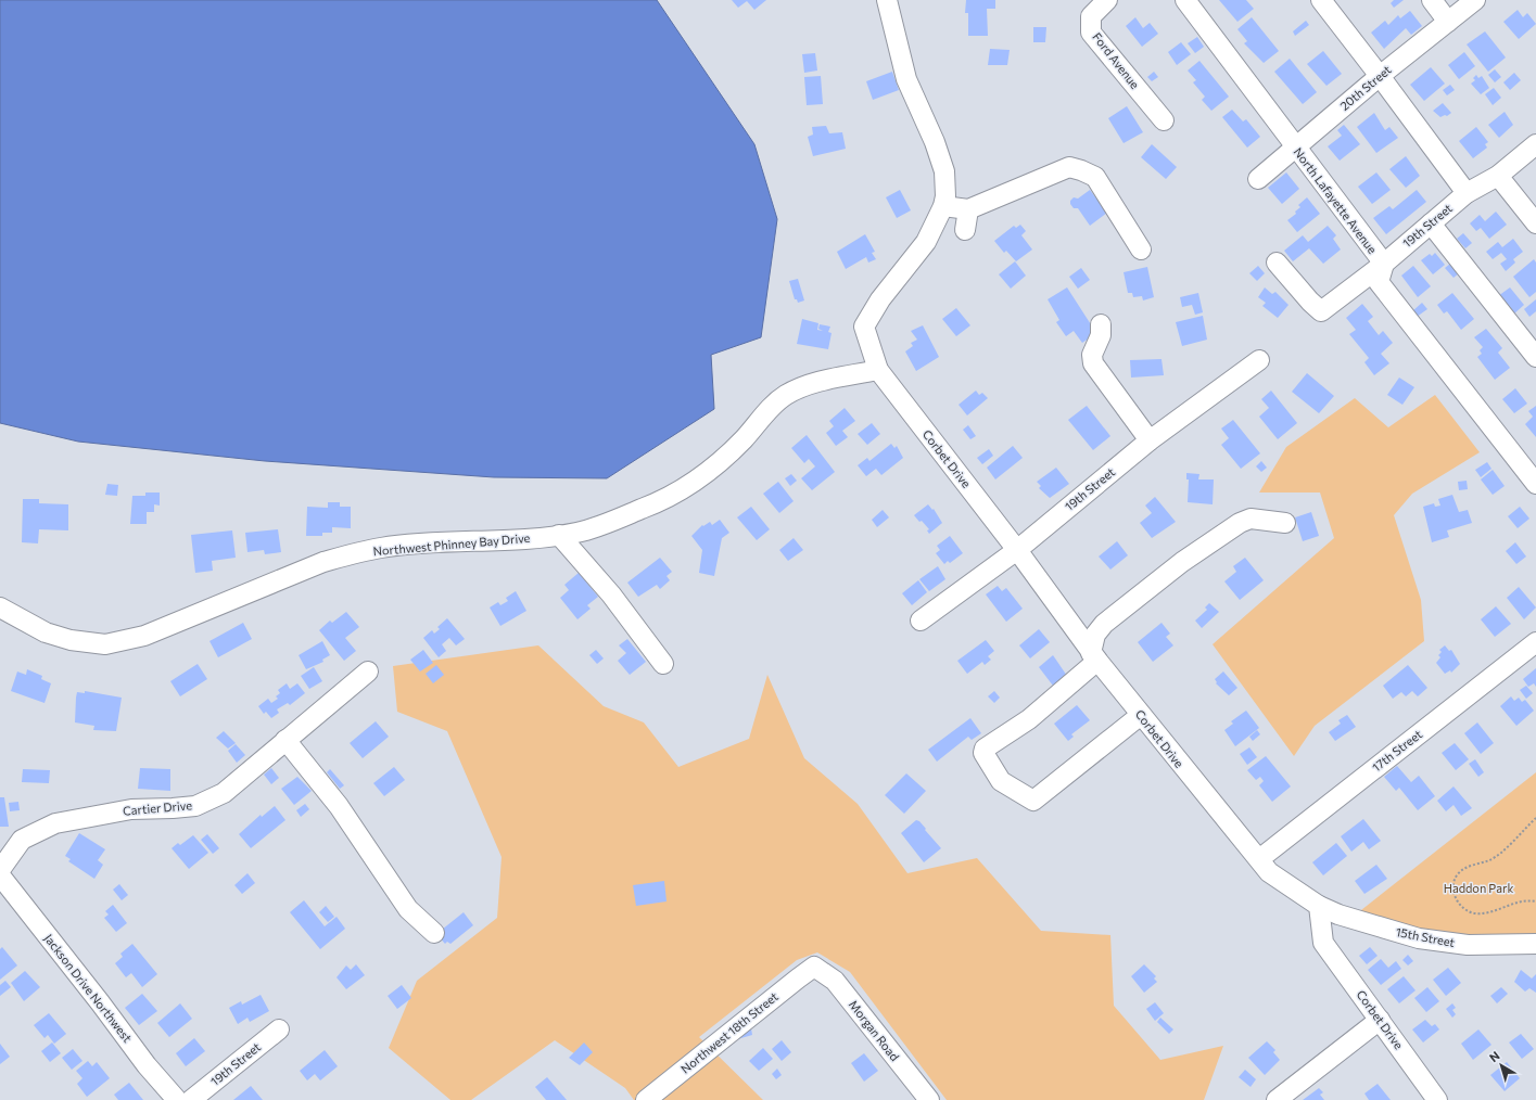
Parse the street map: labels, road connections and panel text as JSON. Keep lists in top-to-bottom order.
{
  "streets": {
    "street": [
      "Ford Avenue",
      "20th Street",
      "North Lafayette Avenue",
      "19th Street",
      "Corbet Drive",
      "Northwest Phinney Bay Drive",
      "17th Street",
      "Cartier Drive",
      "15th Street",
      "Jackson Drive Northwest",
      "Morgan Road",
      "Northwest 18th Street"
    ]
  },
  "crossings": [
    ["20th Street", "North Lafayette Avenue"],
    ["North Lafayette Avenue", "19th Street"],
    ["19th Street", "Corbet Drive"],
    ["Corbet Drive", "Northwest Phinney Bay Drive"],
    ["Corbet Drive", "17th Street"],
    ["Corbet Drive", "15th Street"],
    ["Morgan Road", "Northwest 18th Street"]
  ],
  "parks": ["Haddon Park"],
  "north": "top left"
}
